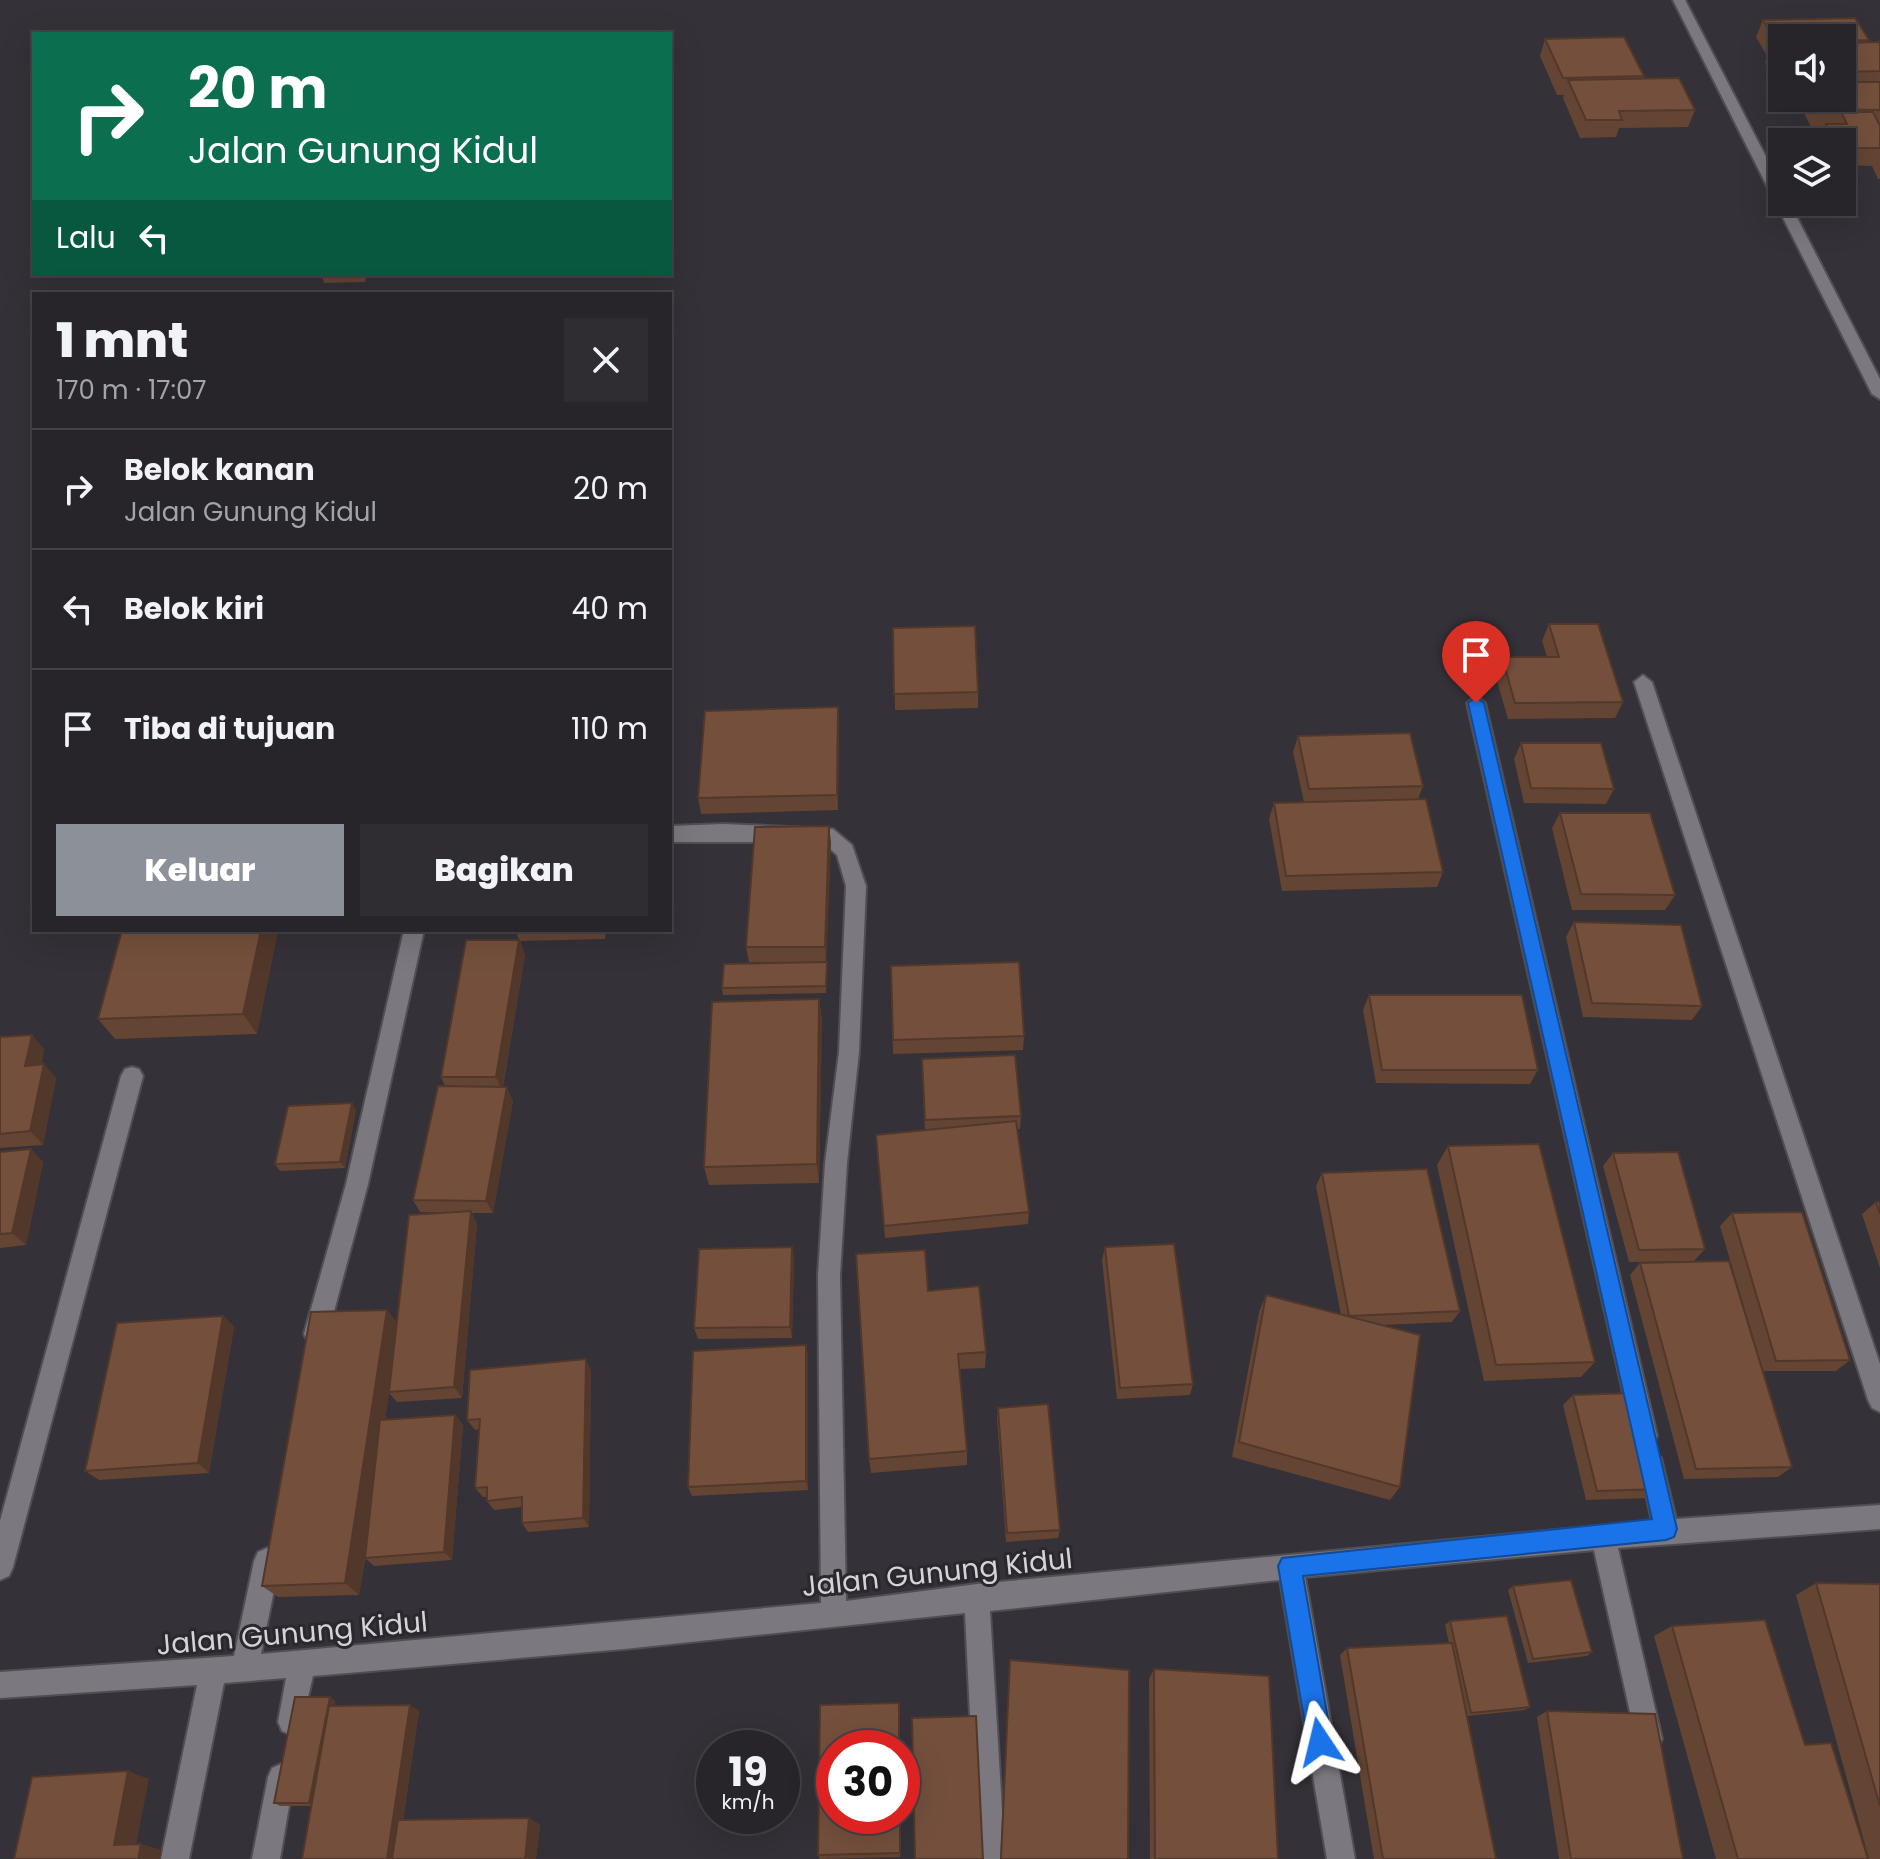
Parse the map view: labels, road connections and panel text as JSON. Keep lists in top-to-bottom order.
{
  "streets": {
    "street": ["Jalan Gunung Kidul"]
  },
  "page": {
    "turn": ["20 m", "Jalan Gunung Kidul"],
    "then": "Lalu",
    "heading": ["1 mnt", "170 m · 17:07"],
    "list": [
      {
        "name": "Belok kanan",
        "note": "Jalan Gunung Kidul",
        "value": "20 m"
      },
      {
        "name": "Belok kiri",
        "value": "40 m"
      },
      {
        "name": "Tiba di tujuan",
        "value": "110 m"
      }
    ],
    "buttons": ["Keluar", "Bagikan"],
    "speed": "19 km/h",
    "limit": "30"
  }
}
